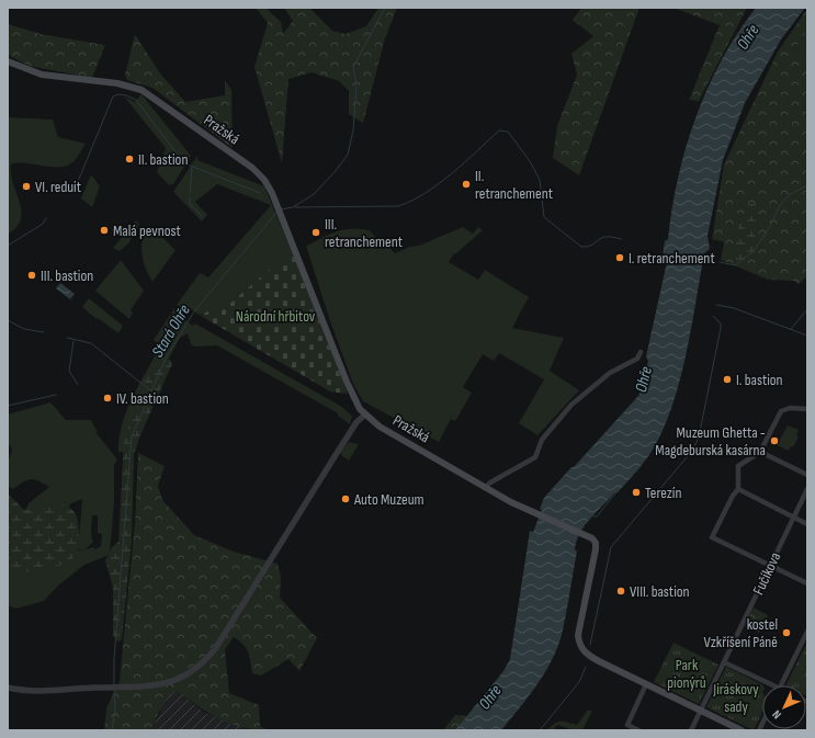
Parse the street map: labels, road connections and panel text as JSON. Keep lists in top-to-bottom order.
{
  "streets": {
    "main road": ["Pražská"],
    "street": ["Fučíkova"]
  },
  "crossings": [
    ["Pražská", "Fučíkova"]
  ],
  "water": ["Ohře", "Stará Ohře"],
  "parks": ["Národní hřbitov", "Park pionýrů", "Jiráskovy sady"],
  "places": [
    "II. bastion",
    "II. retranchement",
    "VI. reduit",
    "Malá pevnost",
    "III. retranchement",
    "I. retranchement",
    "III. bastion",
    "I. bastion",
    "IV. bastion",
    "Muzeum Ghetta - Magdeburská kasárna",
    "Terezín",
    "Auto Muzeum",
    "VIII. bastion",
    "kostel Vzkříšení Páně"
  ],
  "north": "bottom left"
}
